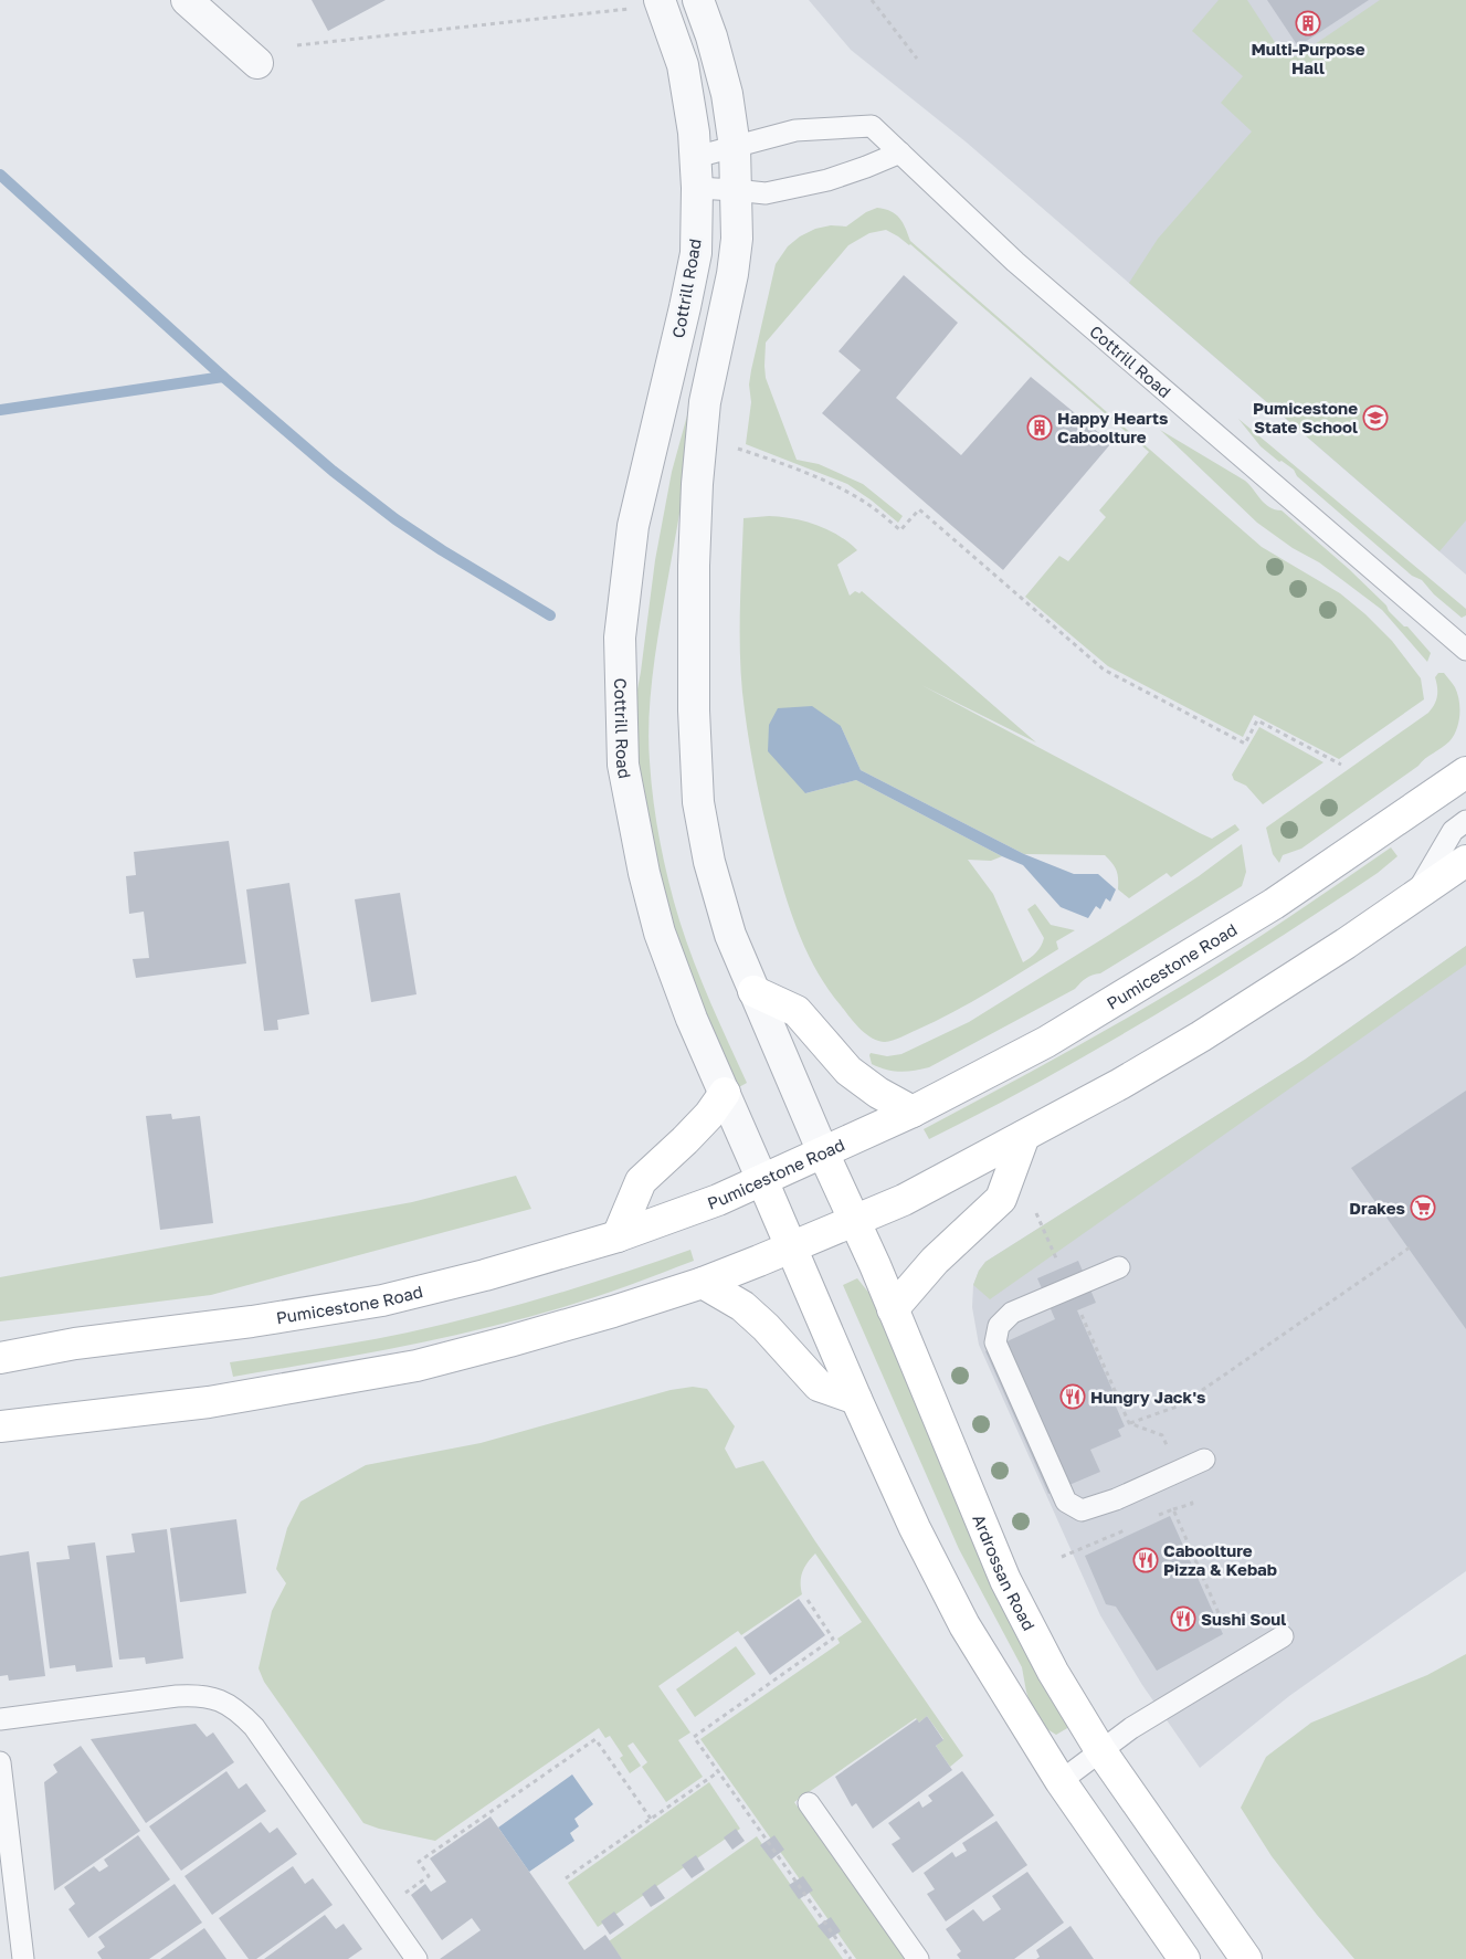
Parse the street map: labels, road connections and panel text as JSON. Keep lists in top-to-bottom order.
{
  "streets": {
    "main road": ["Cottrill Road", "Pumicestone Road", "Ardrossan Road"]
  },
  "crossings": [
    ["Cottrill Road", "Pumicestone Road"],
    ["Pumicestone Road", "Ardrossan Road"]
  ],
  "places": {
    "building": ["Multi-Purpose Hall", "Happy Hearts Caboolture"],
    "school or university": ["Pumicestone State School"],
    "supermarket": ["Drakes"],
    "restaurant": ["Hungry Jack's", "Caboolture Pizza & Kebab", "Sushi Soul"]
  }
}
